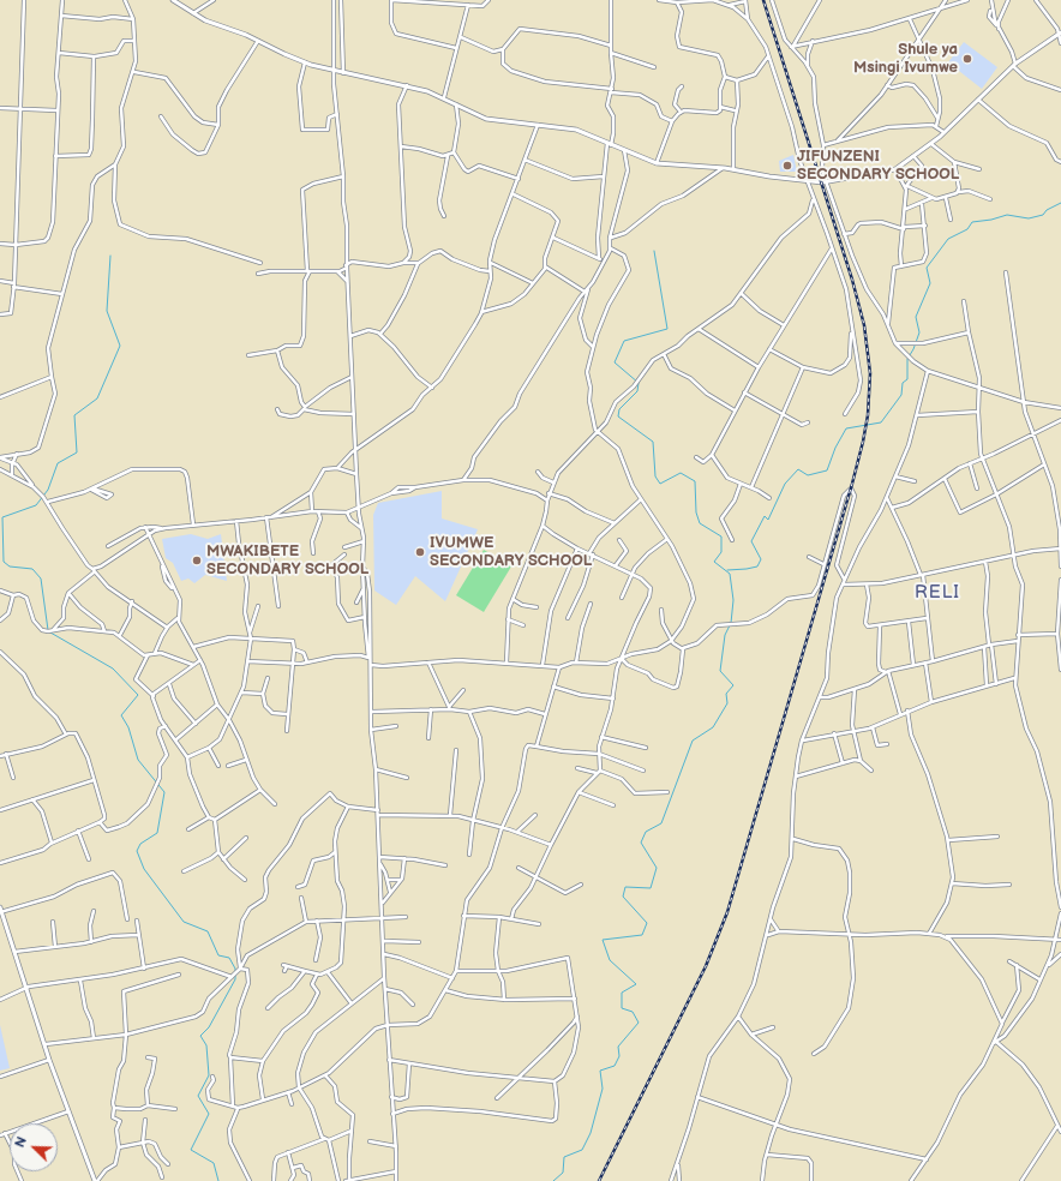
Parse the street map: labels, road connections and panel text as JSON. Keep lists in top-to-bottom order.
{
  "districts": ["RELI"],
  "places": [
    "Shule ya Msingi Ivumwe",
    "JIFUNZENI SECONDARY SCHOOL",
    "IVUMWE SECONDARY SCHOOL",
    "MWAKIBETE SECONDARY SCHOOL"
  ],
  "north": "top left"
}
